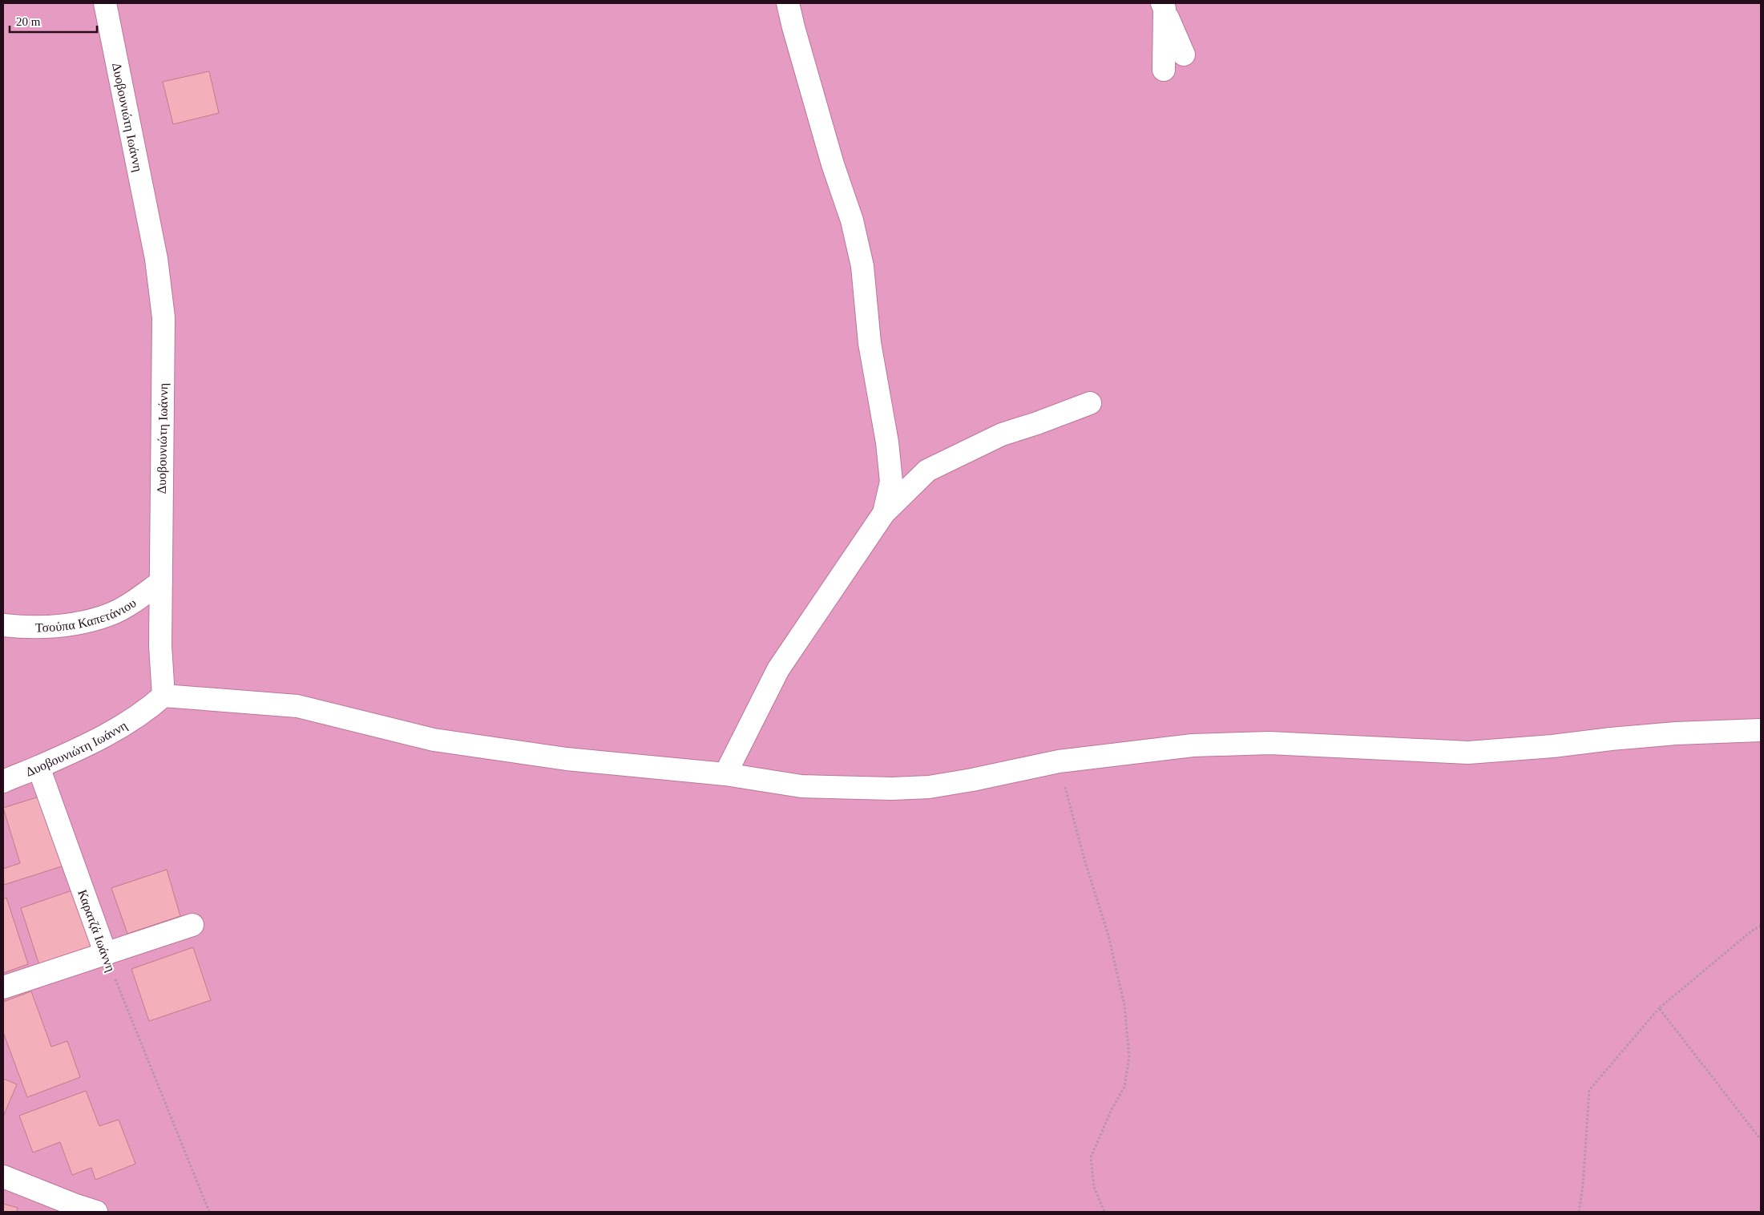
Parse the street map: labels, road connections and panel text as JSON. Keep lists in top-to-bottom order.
{
  "streets": {
    "street": ["Δυοβουνιώτη Ιωάννη", "Τσούπα Καπετάνιου", "Καρατζά Ιωάννη"]
  },
  "crossings": [
    ["Δυοβουνιώτη Ιωάννη", "Τσούπα Καπετάνιου"],
    ["Δυοβουνιώτη Ιωάννη", "Καρατζά Ιωάννη"]
  ],
  "scale_bar": "20 m"
}
